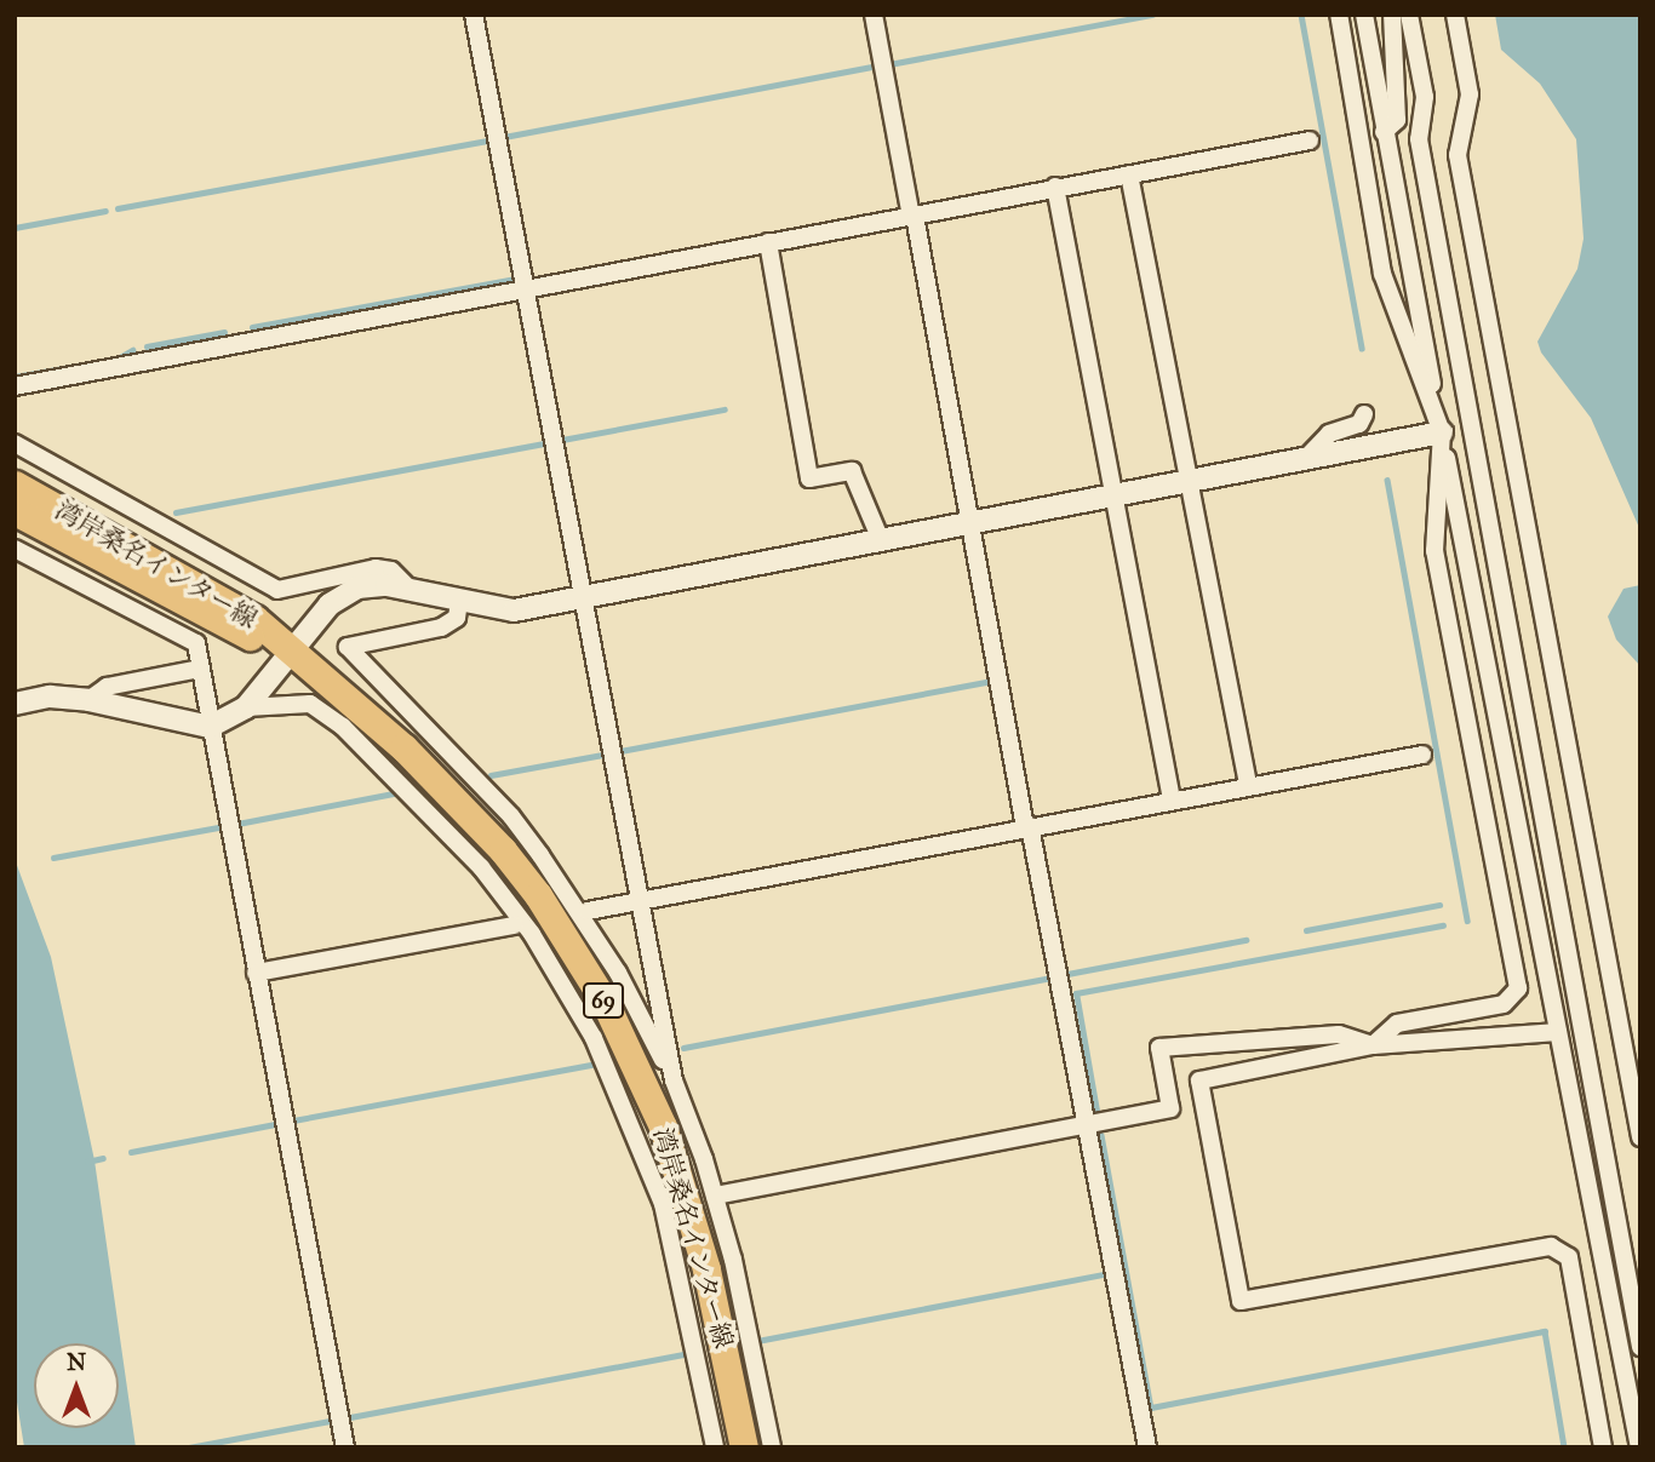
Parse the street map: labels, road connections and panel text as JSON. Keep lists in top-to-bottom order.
{
  "streets": {
    "main road": ["湾岸桑名インター線", "69"]
  },
  "north": "top"
}
